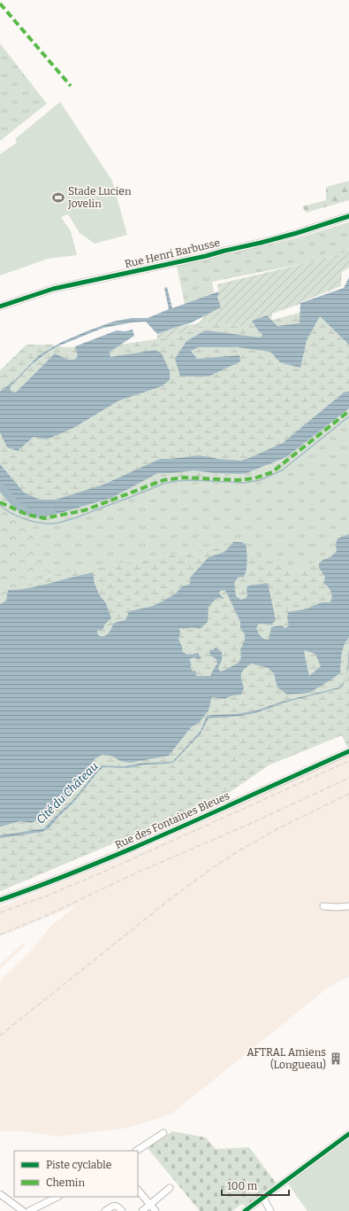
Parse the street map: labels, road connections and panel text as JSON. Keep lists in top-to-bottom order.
{
  "streets": {
    "street": ["Rue Henri Barbusse", "Rue des Fontaines Bleues"]
  },
  "water": ["Cité du Château"],
  "places": {
    "sports": ["Stade Lucien Jovelin"],
    "building": ["AFTRAL Amiens (Longueau)"]
  },
  "legend": ["Piste cyclable", "Chemin"],
  "scale_bar": "100 m"
}
